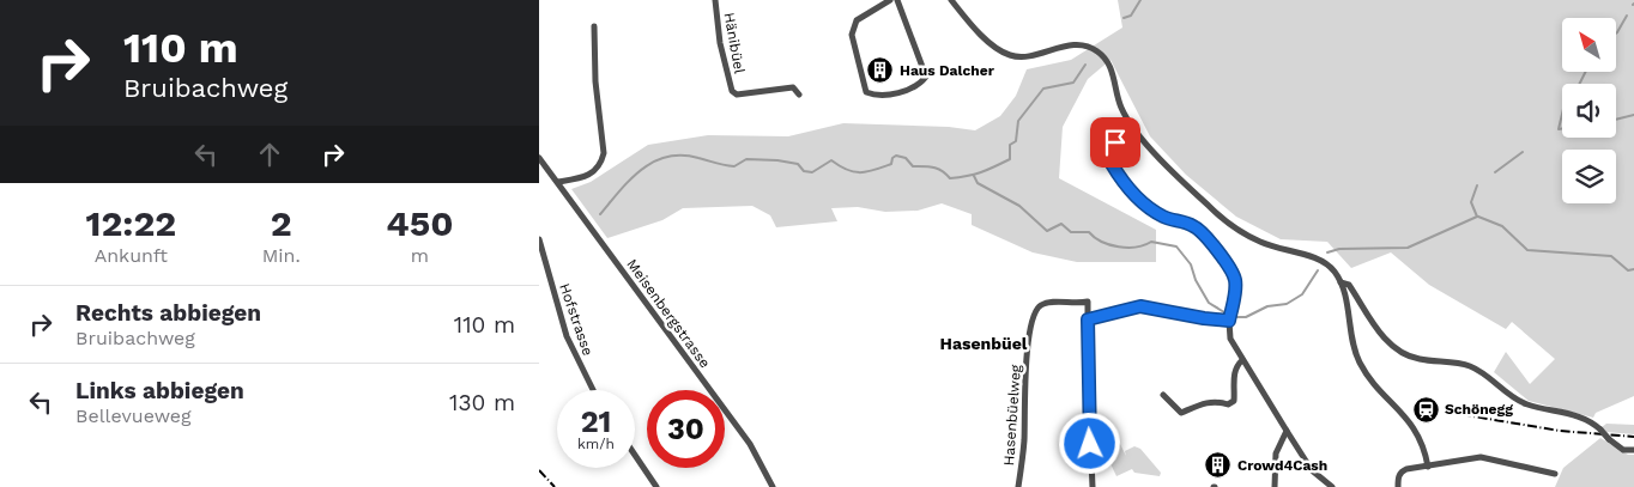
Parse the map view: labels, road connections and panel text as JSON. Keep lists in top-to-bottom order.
{
  "streets": {
    "street": [
      "Hänibüel",
      "Meisenbergstrasse",
      "Hofstrasse",
      "Hasenbüelweg"
    ]
  },
  "districts": ["Hasenbüel"],
  "places": {
    "building": ["Haus Dalcher", "Crowd4Cash"],
    "station": ["Schönegg"]
  },
  "north": "top left",
  "page": {
    "turn": ["110 m", "Bruibachweg"],
    "eta": [
      "12:22",
      "Ankunft",
      "2",
      "Min.",
      "450",
      "m"
    ],
    "list": [
      {
        "name": "Rechts abbiegen",
        "note": "Bruibachweg",
        "value": "110 m"
      },
      {
        "name": "Links abbiegen",
        "note": "Bellevueweg",
        "value": "130 m"
      }
    ],
    "speed": "21 km/h",
    "limit": "30"
  }
}
